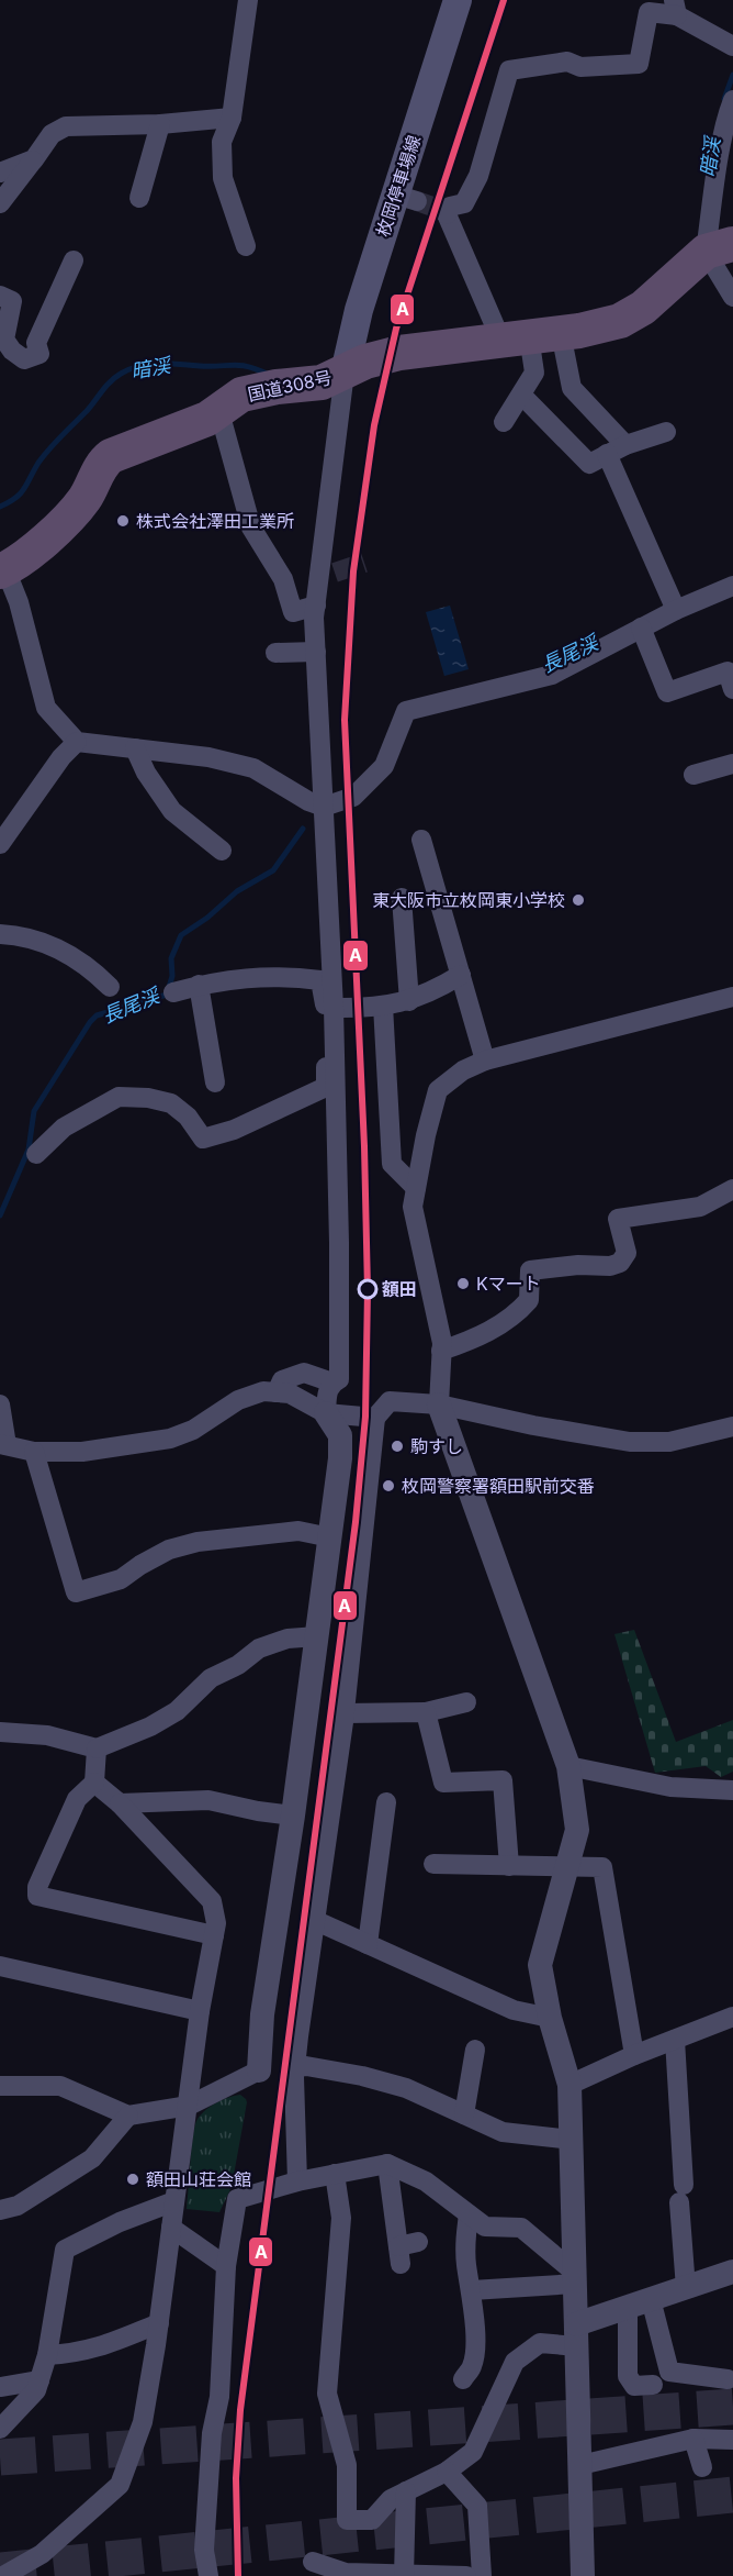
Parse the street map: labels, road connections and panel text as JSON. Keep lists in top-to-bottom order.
{
  "streets": {
    "highway": ["国道308号"],
    "main road": ["枚岡停車場線"]
  },
  "crossings": [
    ["枚岡停車場線", "国道308号"]
  ],
  "water": ["暗渓", "長尾渓"],
  "places": [
    "株式会社澤田工業所",
    "東大阪市立枚岡東小学校",
    "Kマート",
    "額田",
    "駒すし",
    "枚岡警察署額田駅前交番",
    "額田山荘会館"
  ],
  "lines": ["transit line A"]
}
